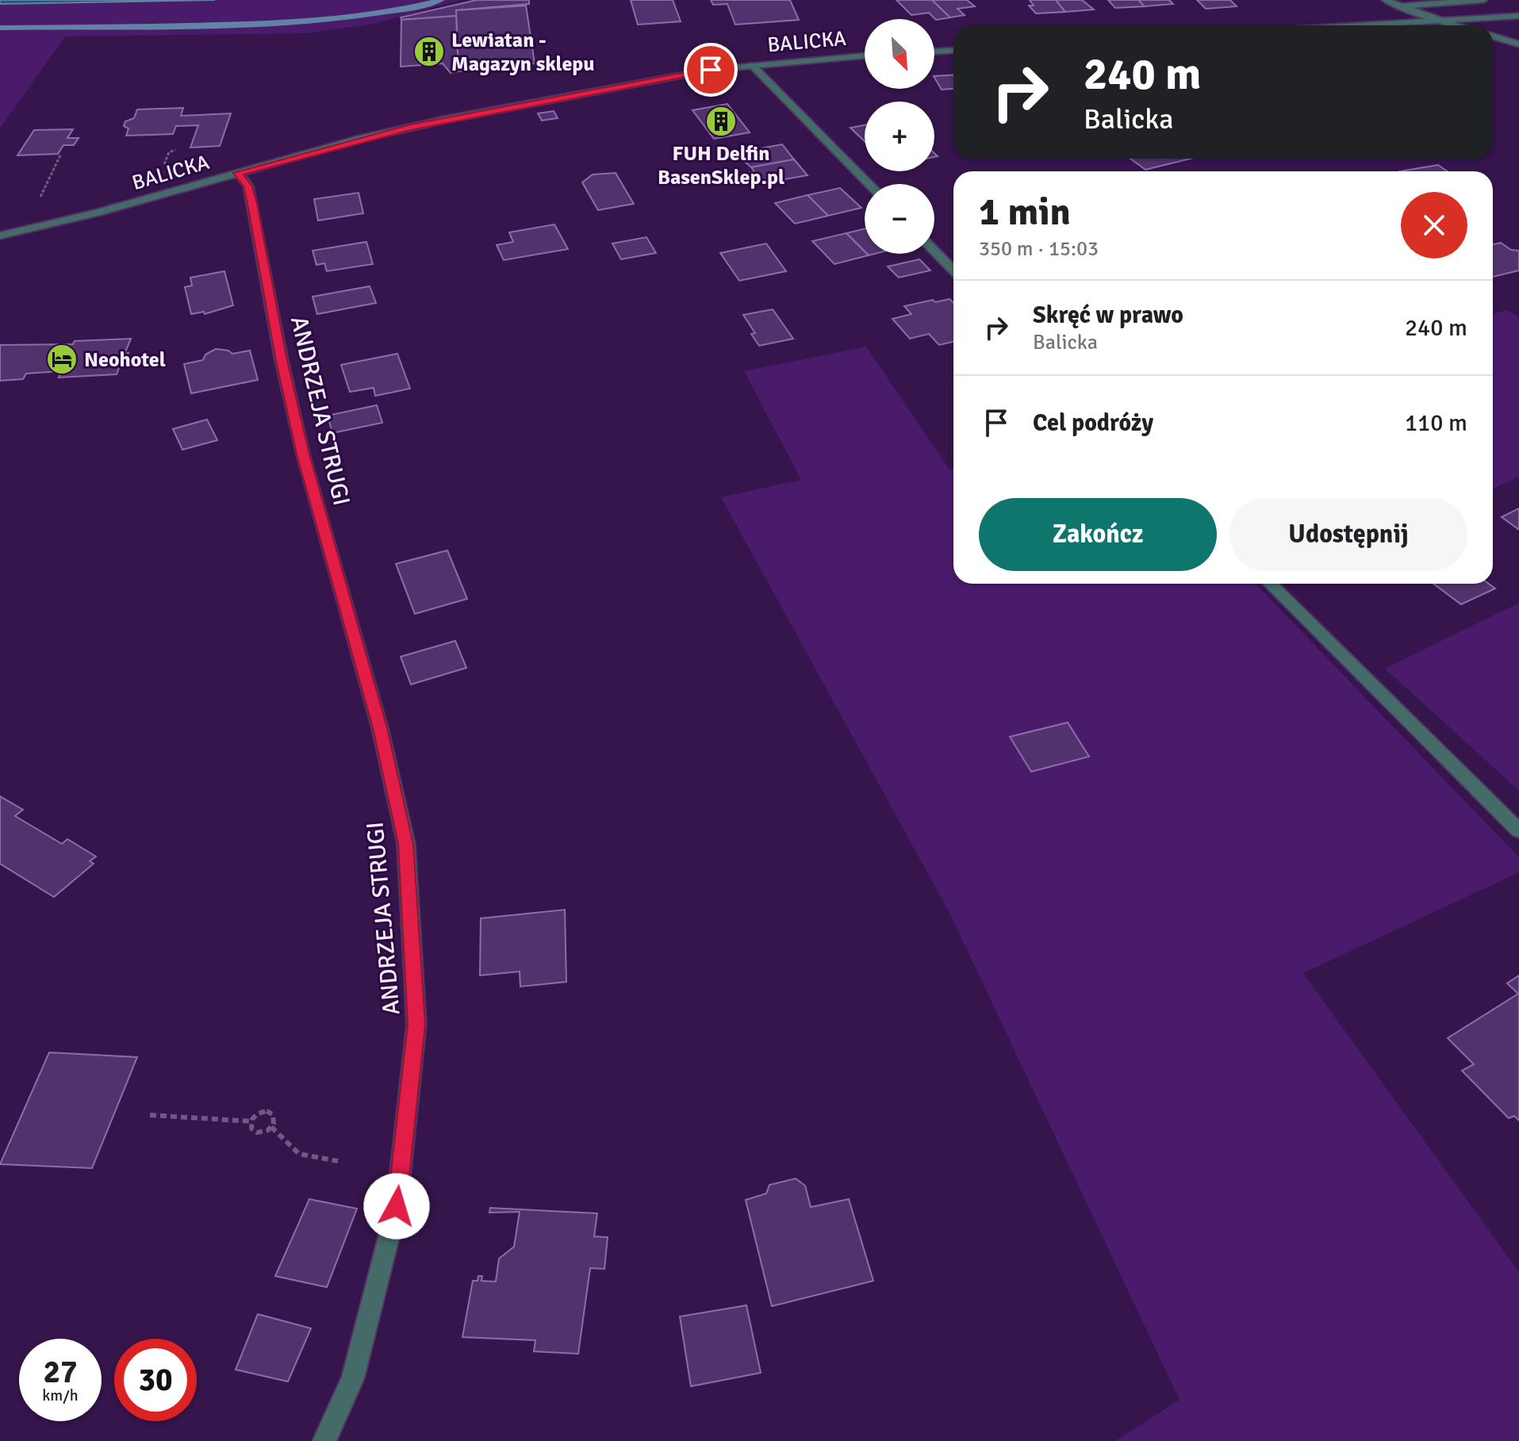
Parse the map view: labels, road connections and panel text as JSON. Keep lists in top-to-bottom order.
{
  "streets": {
    "street": ["BALICKA", "ANDRZEJA STRUGI"]
  },
  "crossings": [
    ["BALICKA", "ANDRZEJA STRUGI"]
  ],
  "places": {
    "building": ["Lewiatan - Magazyn sklepu", "FUH Delfin BasenSklep.pl"],
    "hotel": ["Neohotel"]
  },
  "north": "bottom right",
  "page": {
    "map_buttons": ["+", "−"],
    "turn": ["240 m", "Balicka"],
    "heading": ["1 min", "350 m · 15:03"],
    "list": [
      {
        "name": "Skręć w prawo",
        "note": "Balicka",
        "value": "240 m"
      },
      {
        "name": "Cel podróży",
        "value": "110 m"
      }
    ],
    "buttons": ["Zakończ", "Udostępnij"],
    "speed": "27 km/h",
    "limit": "30"
  }
}
